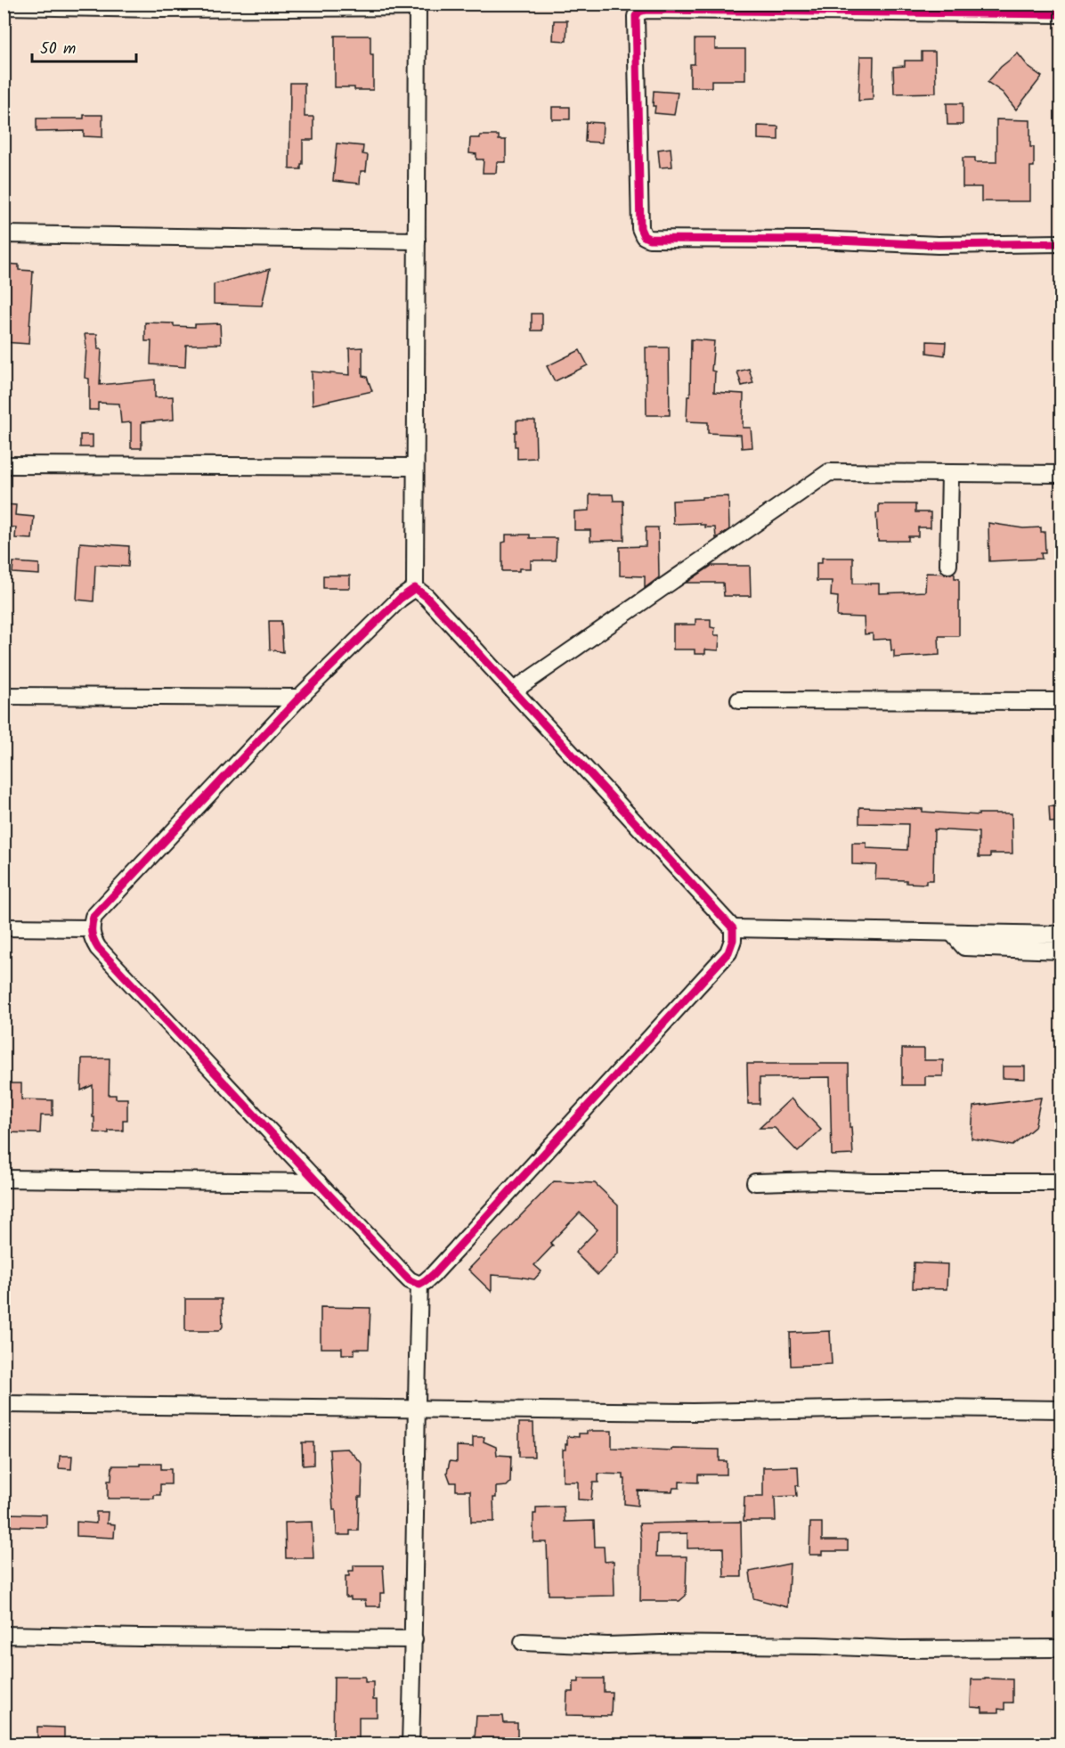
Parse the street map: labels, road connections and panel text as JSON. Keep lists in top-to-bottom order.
{
  "scale_bar": "50 m"
}
